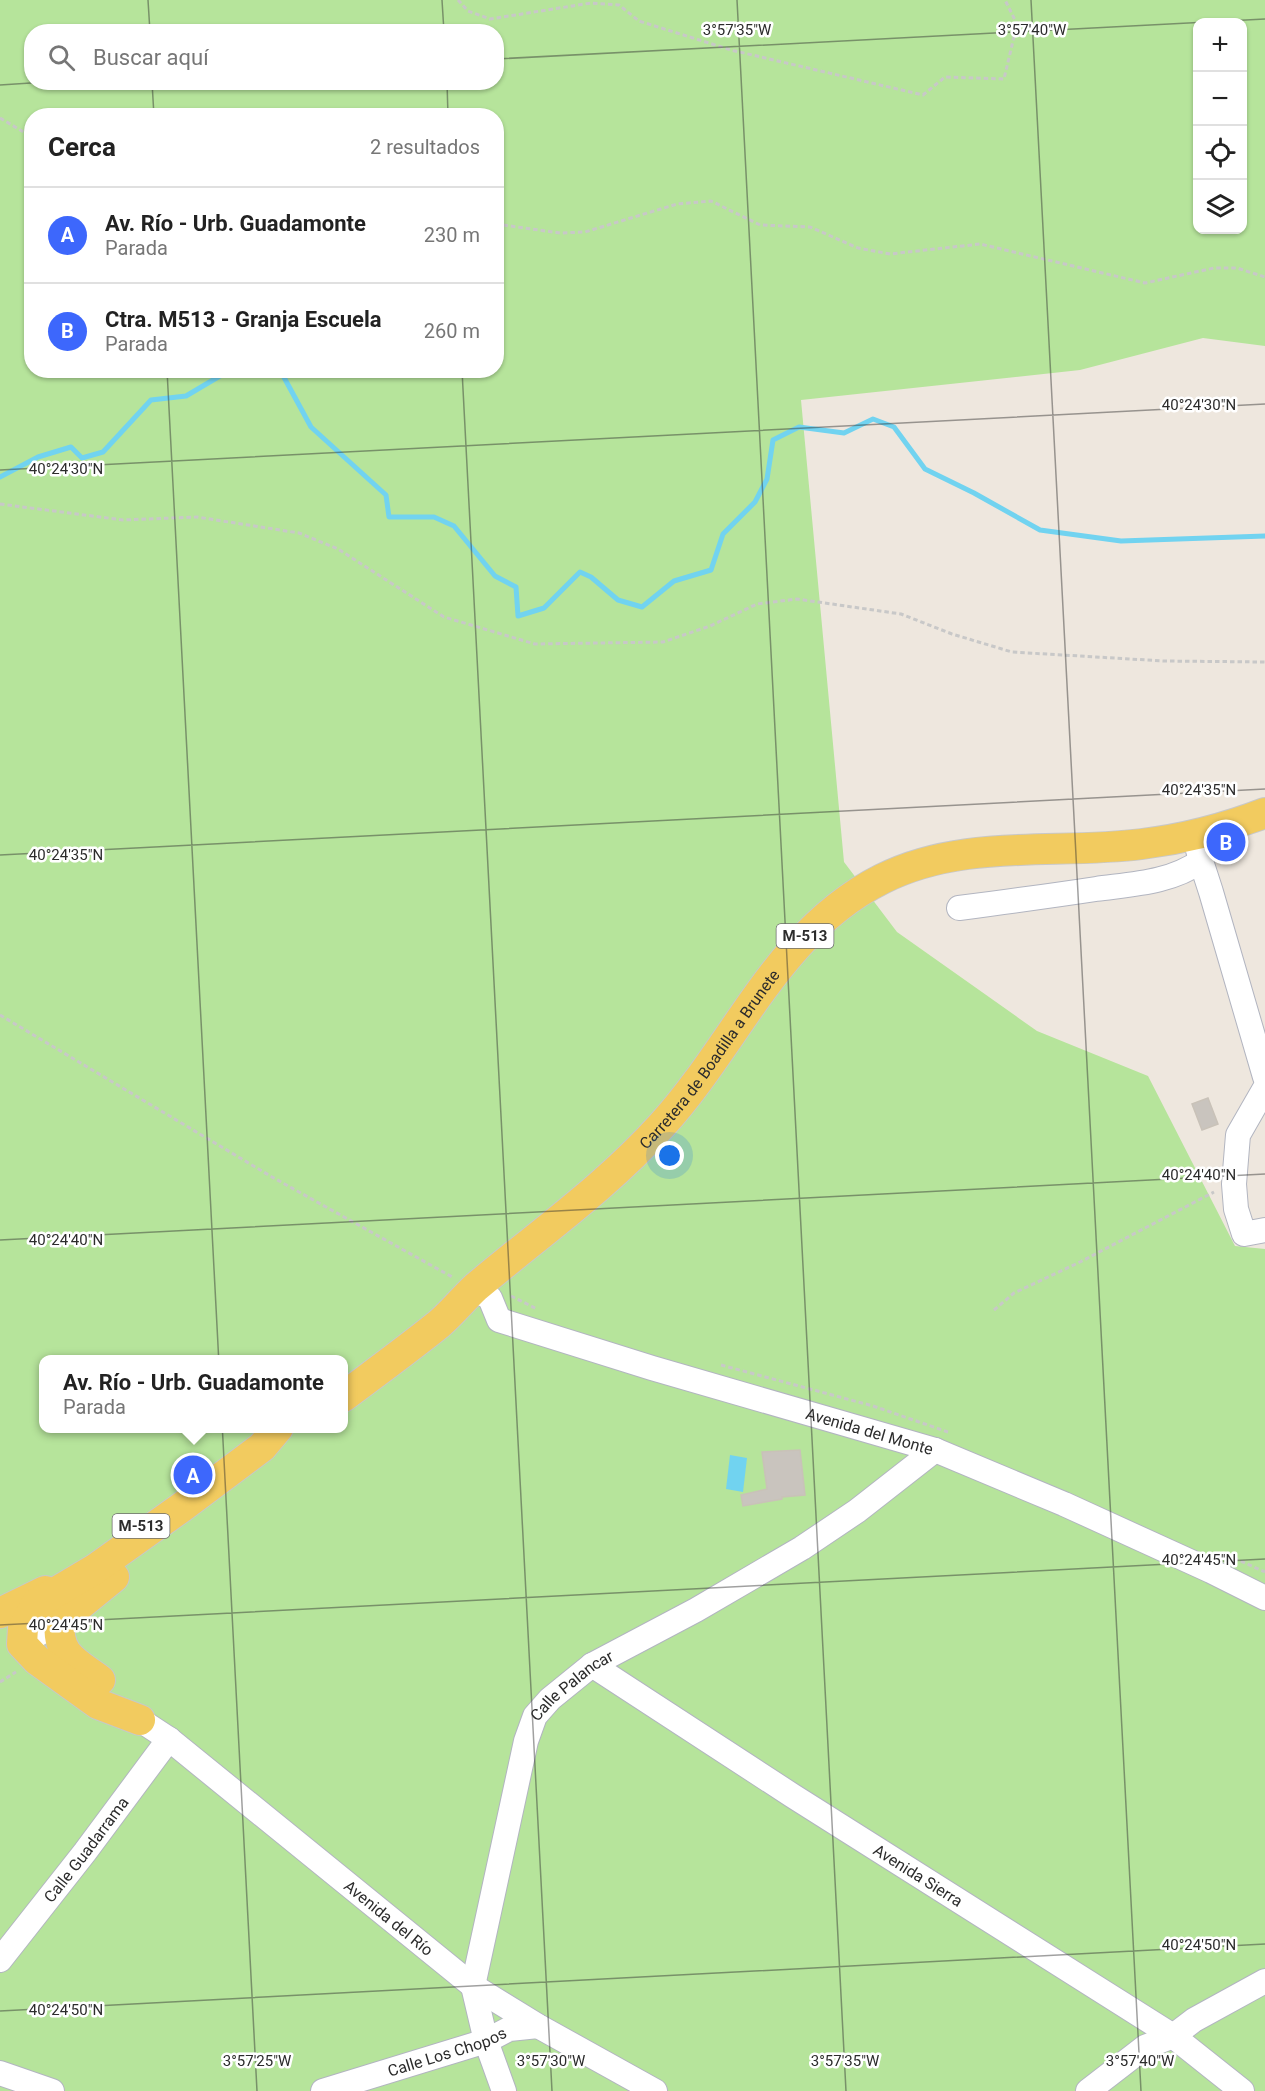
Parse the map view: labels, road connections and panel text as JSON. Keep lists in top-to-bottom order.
{
  "streets": {
    "main road": ["M-513", "Carretera de Boadilla a Brunete"],
    "street": [
      "Avenida del Monte",
      "Calle Palancar",
      "Calle Guadarrama",
      "Avenida Sierra",
      "Avenida del Río",
      "Calle Los Chopos"
    ]
  },
  "crossings": [
    ["M-513", "Carretera de Boadilla a Brunete"],
    ["M-513", "Avenida del Monte"],
    ["Carretera de Boadilla a Brunete", "Avenida del Monte"],
    ["Avenida del Monte", "Calle Palancar"],
    ["Calle Palancar", "Avenida Sierra"],
    ["Calle Palancar", "Avenida del Río"],
    ["Calle Palancar", "Calle Los Chopos"],
    ["Calle Guadarrama", "Avenida del Río"],
    ["Avenida del Río", "Calle Los Chopos"]
  ],
  "page": {
    "map_buttons": ["+", "−"],
    "search": "Buscar aquí",
    "heading": ["Cerca", "2 resultados"],
    "list": [
      {
        "mark": "A",
        "name": "Av. Río - Urb. Guadamonte",
        "note": "Parada",
        "value": "230 m"
      },
      {
        "mark": "B",
        "name": "Ctra. M513 - Granja Escuela",
        "note": "Parada",
        "value": "260 m"
      }
    ],
    "pins": ["B", "A"],
    "popup": ["Av. Río - Urb. Guadamonte", "Parada"]
  },
  "coordinates": [
    "3°57'35\"W",
    "3°57'40\"W",
    "40°24'30\"N",
    "40°24'35\"N",
    "40°24'40\"N",
    "40°24'45\"N",
    "40°24'50\"N",
    "3°57'25\"W",
    "3°57'30\"W"
  ]
}
